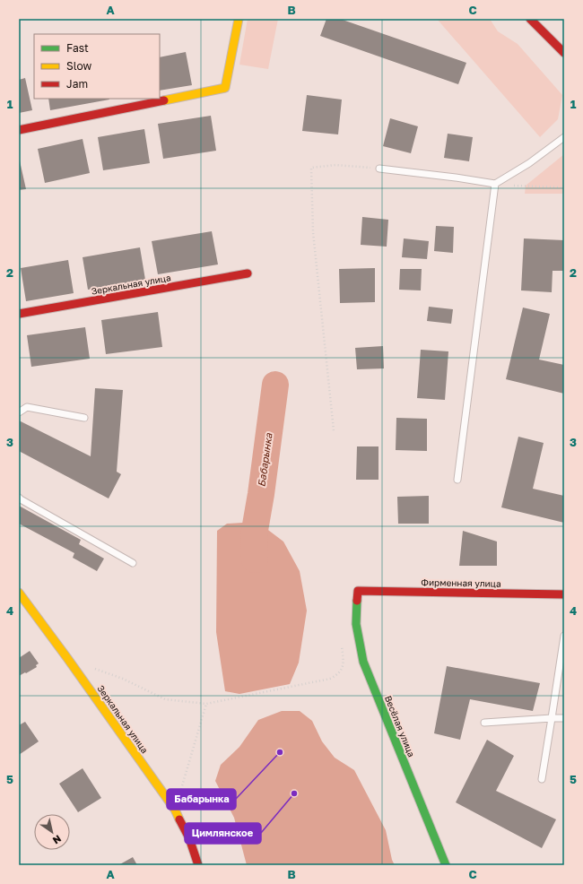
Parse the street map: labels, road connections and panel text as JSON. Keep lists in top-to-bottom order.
{
  "streets": {
    "street": ["Зеркальная улица", "Фирменная улица", "Весёлая улица"]
  },
  "crossings": [
    ["Фирменная улица", "Весёлая улица"]
  ],
  "water": ["Бабарынка"],
  "places": ["Бабарынка", "Цимлянское"],
  "legend": ["Fast", "Slow", "Jam"],
  "north": "bottom right",
  "grid": {
    "columns": ["A", "B", "C"],
    "rows": [
      "1",
      "2",
      "3",
      "4",
      "5"
    ]
  }
}
